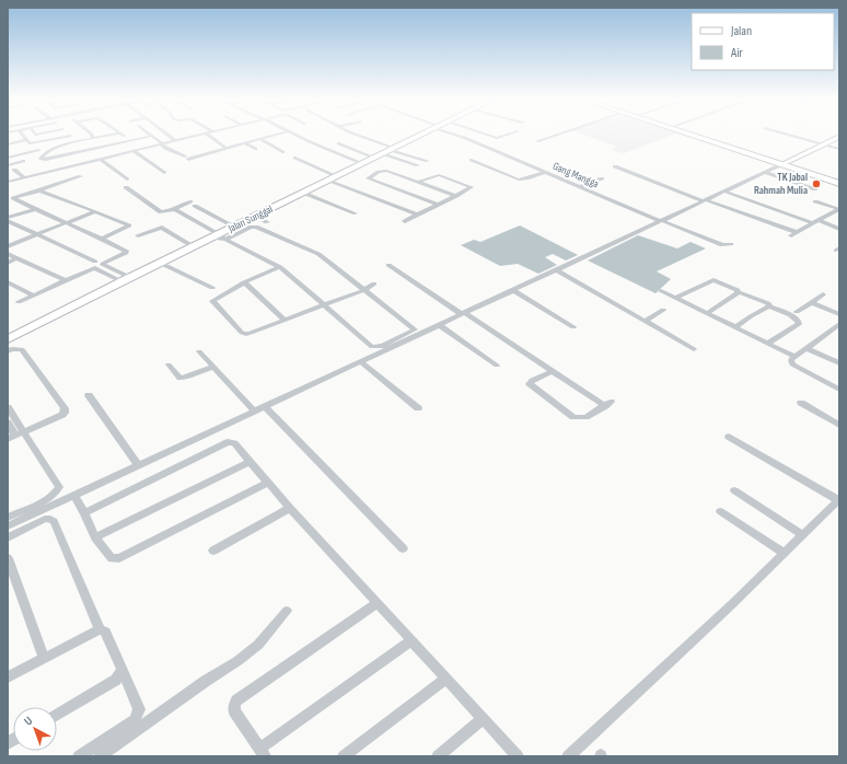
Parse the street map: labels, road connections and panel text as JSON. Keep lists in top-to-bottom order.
{
  "streets": {
    "main road": ["Jalan Sunggal"],
    "street": ["Gang Mangga"]
  },
  "places": ["TK Jabal Rahmah Mulia"],
  "legend": ["Jalan", "Air"],
  "north": "top left"
}
